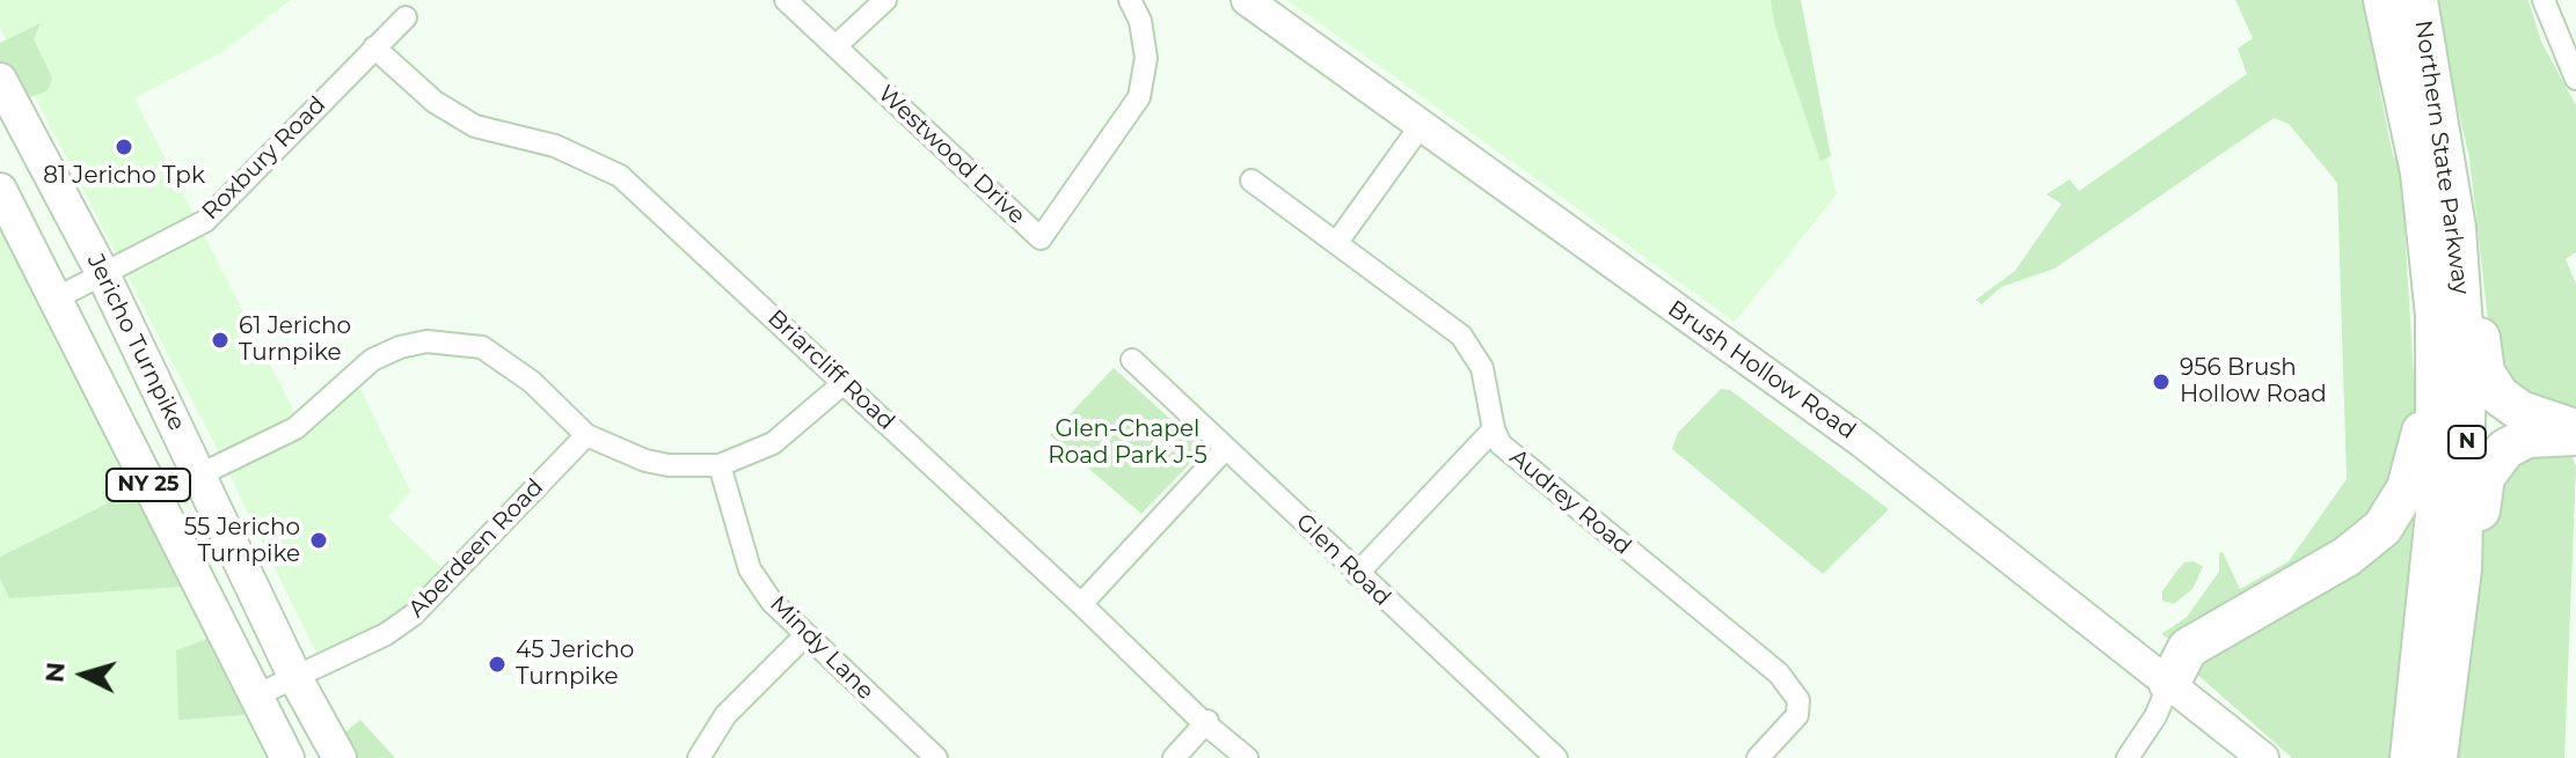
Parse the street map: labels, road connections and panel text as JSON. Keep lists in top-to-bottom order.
{
  "streets": {
    "highway": ["Northern State Parkway", "N"],
    "main road": ["Jericho Turnpike", "Brush Hollow Road", "NY 25"],
    "street": [
      "Westwood Drive",
      "Roxbury Road",
      "Briarcliff Road",
      "Audrey Road",
      "Aberdeen Road",
      "Glen Road",
      "Mindy Lane"
    ]
  },
  "crossings": [
    ["Roxbury Road", "Jericho Turnpike"],
    ["Roxbury Road", "Briarcliff Road"],
    ["Roxbury Road", "NY 25"],
    ["Jericho Turnpike", "Aberdeen Road"],
    ["NY 25", "Aberdeen Road"]
  ],
  "parks": ["Glen-Chapel Road Park J-5"],
  "places": [
    "81 Jericho Tpk",
    "61 Jericho Turnpike",
    "956 Brush Hollow Road",
    "55 Jericho Turnpike",
    "45 Jericho Turnpike"
  ],
  "north": "left"
}
